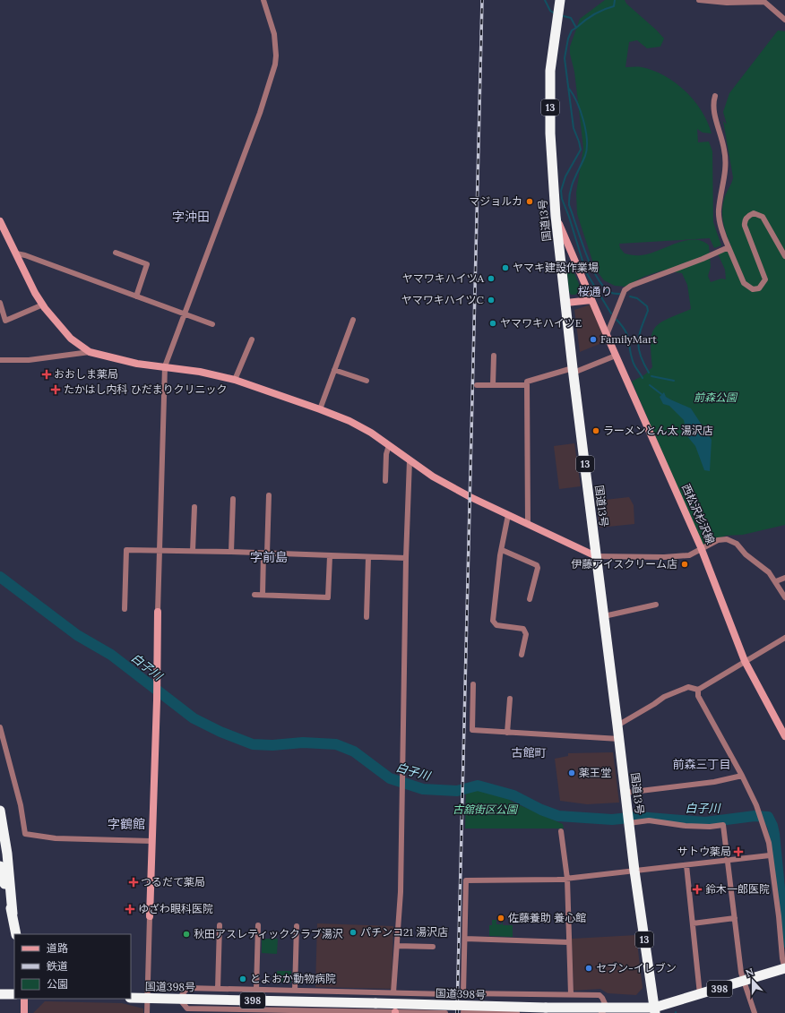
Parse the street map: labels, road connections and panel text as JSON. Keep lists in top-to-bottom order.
{
  "streets": {
    "highway": [
      "13",
      "国道13号",
      "国道398号",
      "398"
    ],
    "street": ["西松沢杉沢線"]
  },
  "crossings": [
    ["国道13号", "西松沢杉沢線"],
    ["国道13号", "国道398号"]
  ],
  "districts": [
    "字沖田",
    "桜通り",
    "字前島",
    "古館町",
    "前森三丁目",
    "字鶴館"
  ],
  "water": ["白子川"],
  "parks": ["前森公園", "古舘街区公園"],
  "places": {
    "other": [
      "マジョルカ",
      "ヤマキ建設作業場",
      "ヤマワキハイツA",
      "ヤマワキハイツC",
      "ヤマワキハイツE",
      "FamilyMart",
      "ラーメンとん太 湯沢店",
      "伊藤アイスクリーム店",
      "薬王堂",
      "佐藤養助 養心館",
      "パチンコ21 湯沢店",
      "秋田アスレティッククラブ湯沢",
      "セブン-イレブン",
      "とよおか動物病院"
    ],
    "health": [
      "おおしま薬局",
      "たかはし内科 ひだまりクリニック",
      "サトウ薬局",
      "つるだて薬局",
      "鈴木一郎医院",
      "ゆざわ眼科医院"
    ]
  },
  "legend": ["道路", "鉄道", "公園"],
  "north": "top"
}
